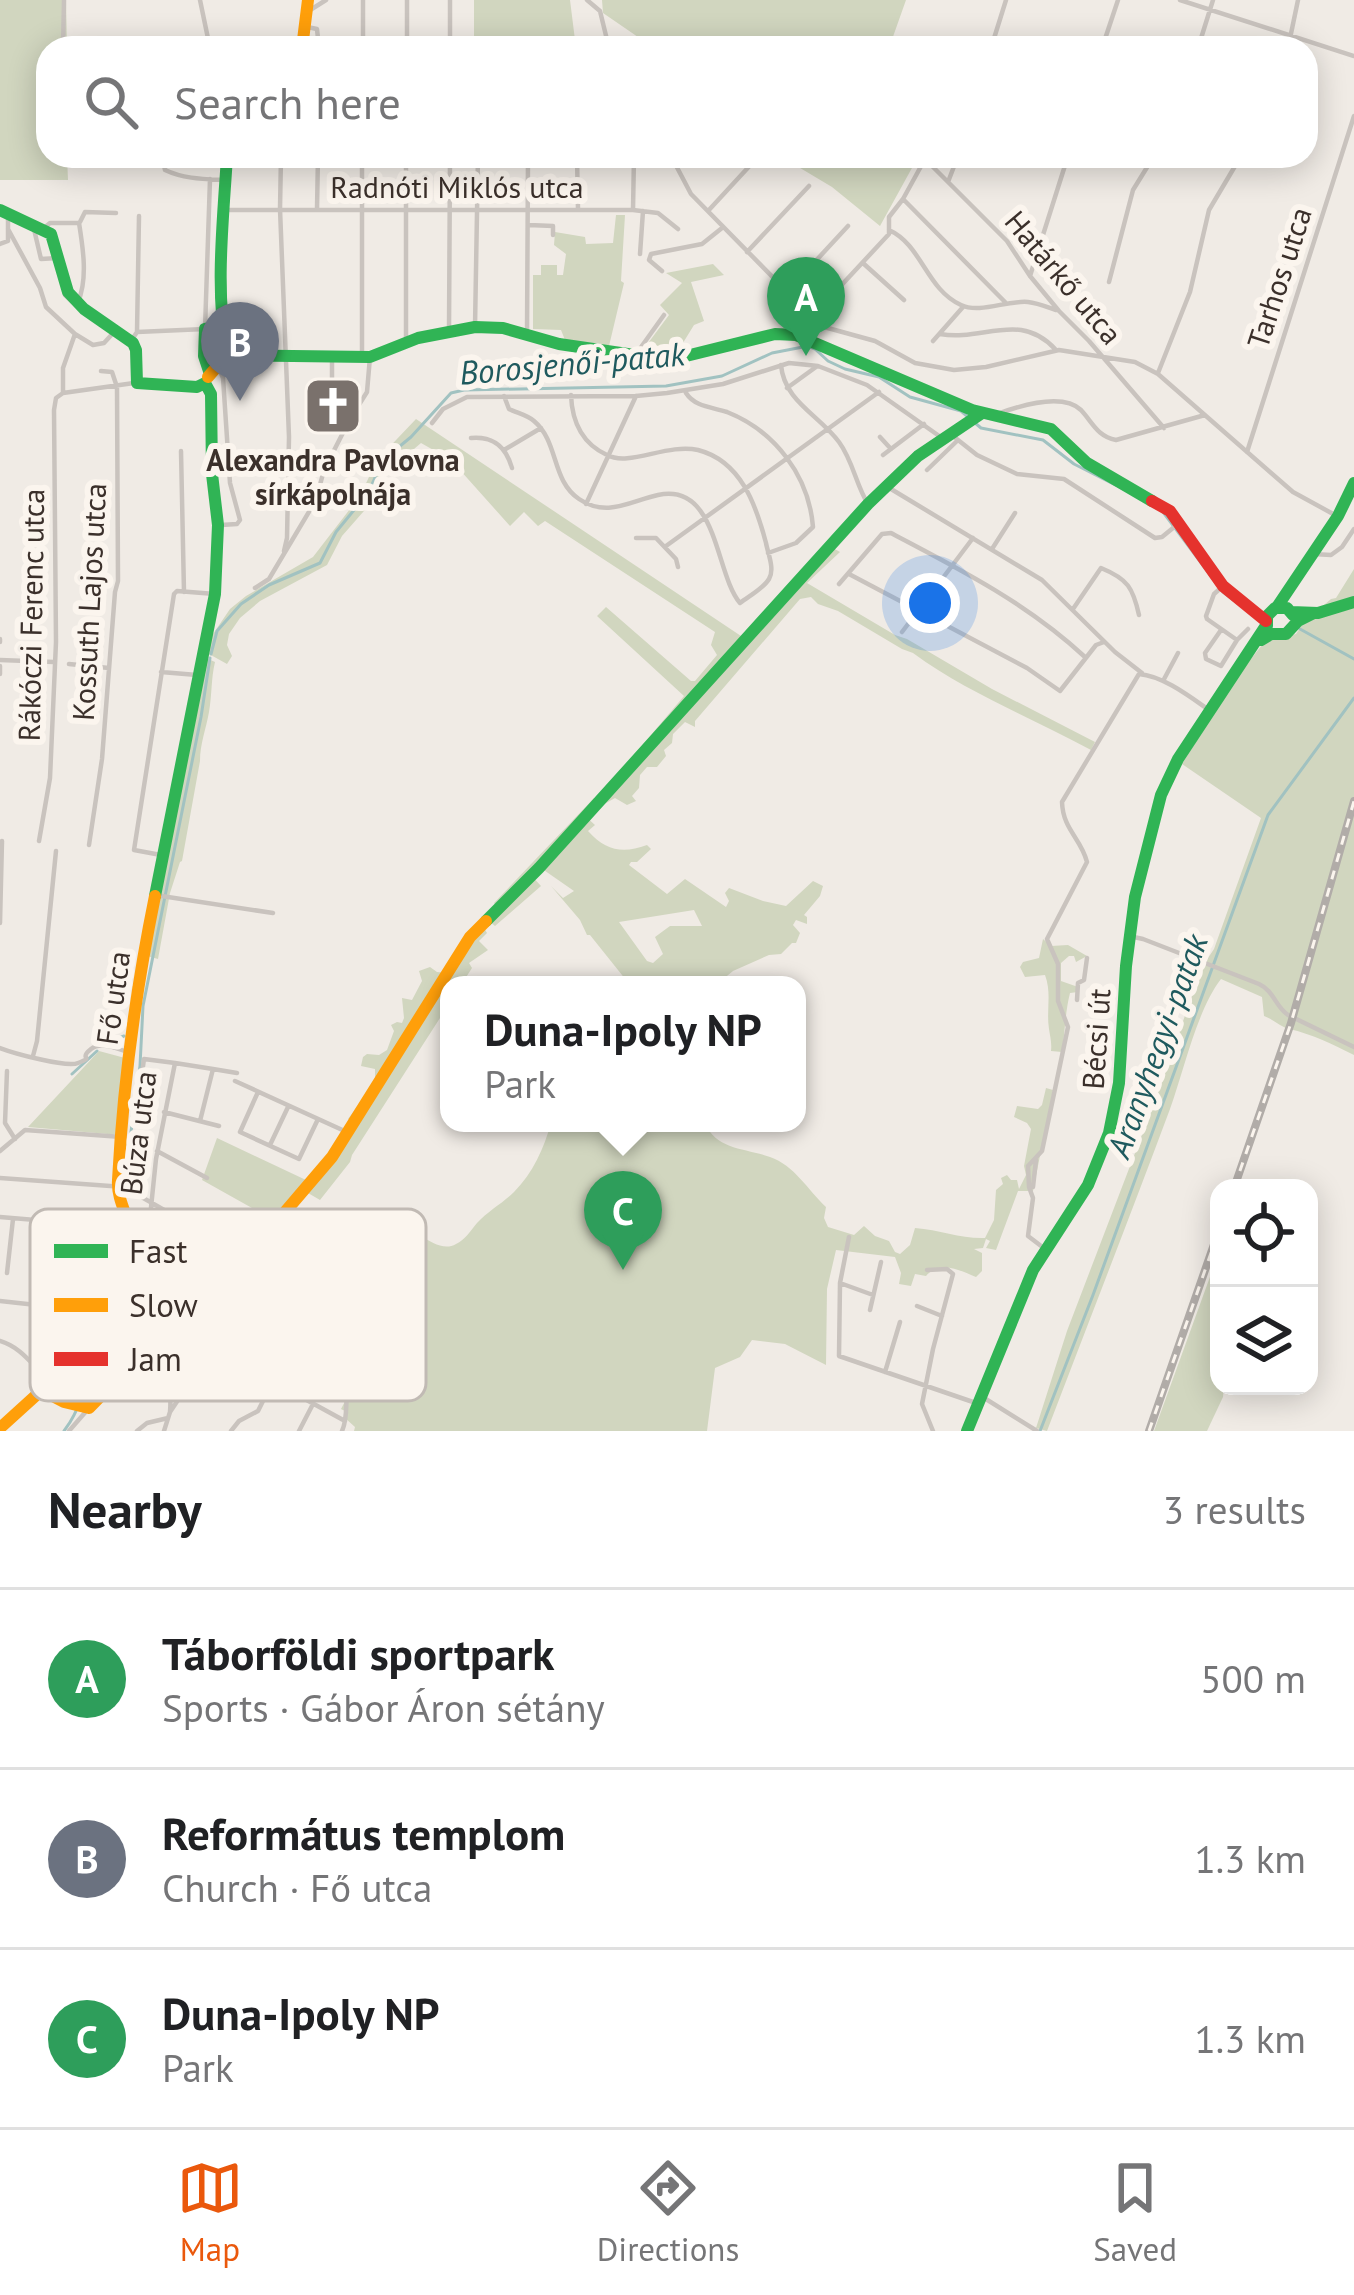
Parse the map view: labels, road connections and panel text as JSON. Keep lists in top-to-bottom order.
{
  "streets": {
    "street": [
      "Radnóti Miklós utca",
      "Határkő utca",
      "Tarhos utca",
      "Kossuth Lajos utca",
      "Rákóczi Ferenc utca",
      "Fő utca",
      "Bécsi út",
      "Búza utca"
    ]
  },
  "crossings": [
    ["Radnóti Miklós utca", "Fő utca"]
  ],
  "water": ["Borosjenői-patak", "Aranyhegyi-patak"],
  "places": {
    "church": ["Alexandra Pavlovna sírkápolnája"]
  },
  "legend": ["Fast", "Slow", "Jam"],
  "page": {
    "search": "Search here",
    "pins": ["A", "B", "C"],
    "popup": ["Duna-Ipoly NP", "Park"],
    "heading": ["Nearby", "3 results"],
    "list": [
      {
        "mark": "A",
        "name": "Táborföldi sportpark",
        "note": "Sports · Gábor Áron sétány",
        "value": "500 m"
      },
      {
        "mark": "B",
        "name": "Református templom",
        "note": "Church · Fő utca",
        "value": "1.3 km"
      },
      {
        "mark": "C",
        "name": "Duna-Ipoly NP",
        "note": "Park",
        "value": "1.3 km"
      }
    ],
    "nav": ["Map", "Directions", "Saved"]
  }
}
